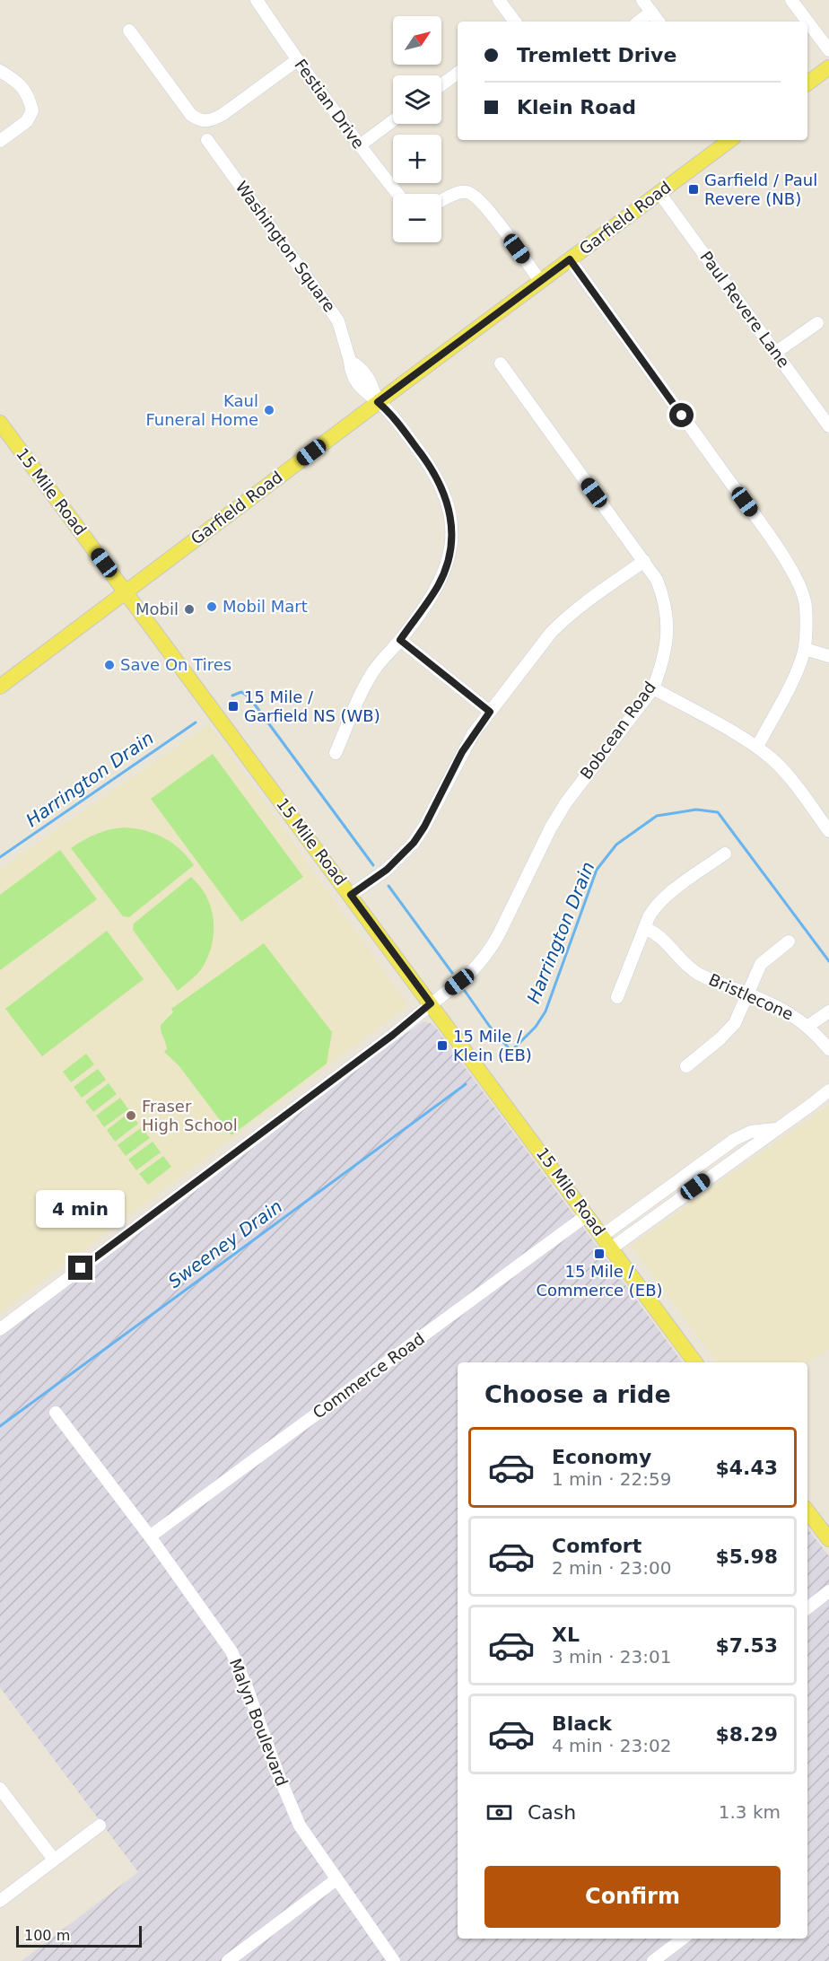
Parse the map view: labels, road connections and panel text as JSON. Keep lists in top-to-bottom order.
{
  "streets": {
    "main road": ["Garfield Road", "15 Mile Road"],
    "street": [
      "Festian Drive",
      "Washington Square",
      "Paul Revere Lane",
      "Bobcean Road",
      "Bristlecone",
      "Commerce Road",
      "Malyn Boulevard"
    ]
  },
  "crossings": [
    ["Garfield Road", "Washington Square"],
    ["Garfield Road", "Paul Revere Lane"],
    ["Garfield Road", "15 Mile Road"],
    ["15 Mile Road", "Bobcean Road"],
    ["15 Mile Road", "Commerce Road"],
    ["Commerce Road", "Malyn Boulevard"]
  ],
  "water": ["Harrington Drain", "Sweeney Drain"],
  "places": {
    "transit": [
      "Garfield / Paul Revere (NB)",
      "15 Mile / Garfield NS (WB)",
      "15 Mile / Klein (EB)",
      "15 Mile / Commerce (EB)"
    ],
    "other": [
      "Kaul Funeral Home",
      "Mobil Mart",
      "Mobil",
      "Save On Tires",
      "Fraser High School"
    ]
  },
  "scale_bar": "100 m",
  "north": "top right",
  "page": {
    "map_buttons": ["+", "−"],
    "banner": ["Tremlett Drive", "Klein Road"],
    "bubble": "4 min",
    "heading": "Choose a ride",
    "list": [
      {
        "name": "Economy",
        "note": "1 min · 22:59",
        "value": "$4.43"
      },
      {
        "name": "Comfort",
        "note": "2 min · 23:00",
        "value": "$5.98"
      },
      {
        "name": "XL",
        "note": "3 min · 23:01",
        "value": "$7.53"
      },
      {
        "name": "Black",
        "note": "4 min · 23:02",
        "value": "$8.29"
      }
    ],
    "pay": ["Cash", "1.3 km"],
    "buttons": "Confirm",
    "scale": "100 m"
  }
}
